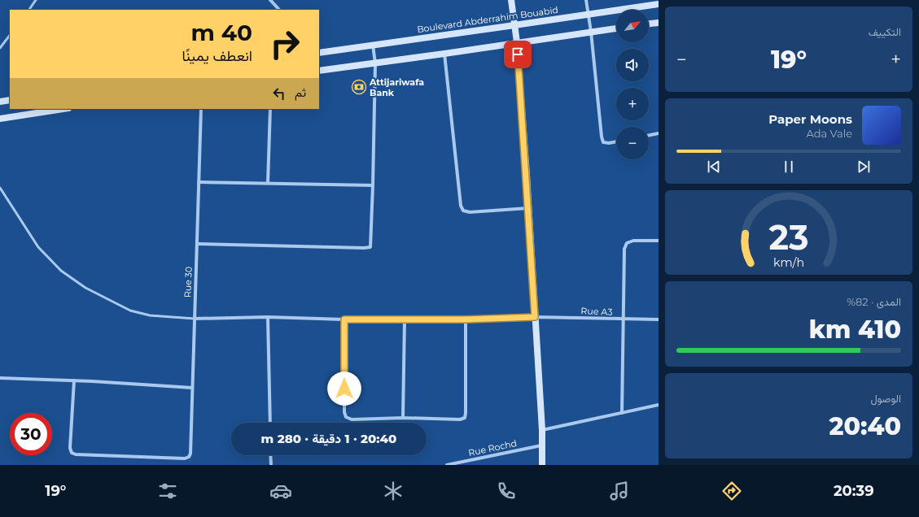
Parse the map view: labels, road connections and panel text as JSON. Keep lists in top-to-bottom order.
{
  "streets": {
    "main road": ["Boulevard Abderrahim Bouabid"],
    "street": ["Rue 30", "Rue A3", "Rue Rochd"]
  },
  "crossings": [
    ["Rue 30", "Rue A3"]
  ],
  "places": {
    "bank": ["Attijariwafa Bank"]
  },
  "north": "top right",
  "page": {
    "tile": [
      "التكييف",
      ["المدى · 82%", "410 km"],
      ["الوصول", "20:40"]
    ],
    "map_buttons": ["+", "−"],
    "turn": ["40 m", "انعطف يمينًا"],
    "heat": ["−", "19°", "+"],
    "then": "ثم",
    "song": ["Paper Moons", "Ada Vale"],
    "limit": "30",
    "trip": "20:40 · 1 دقيقة · 280 m",
    "tabs": ["20:39", "19°"],
    "gauge": ["23", "km/h"]
  }
}
